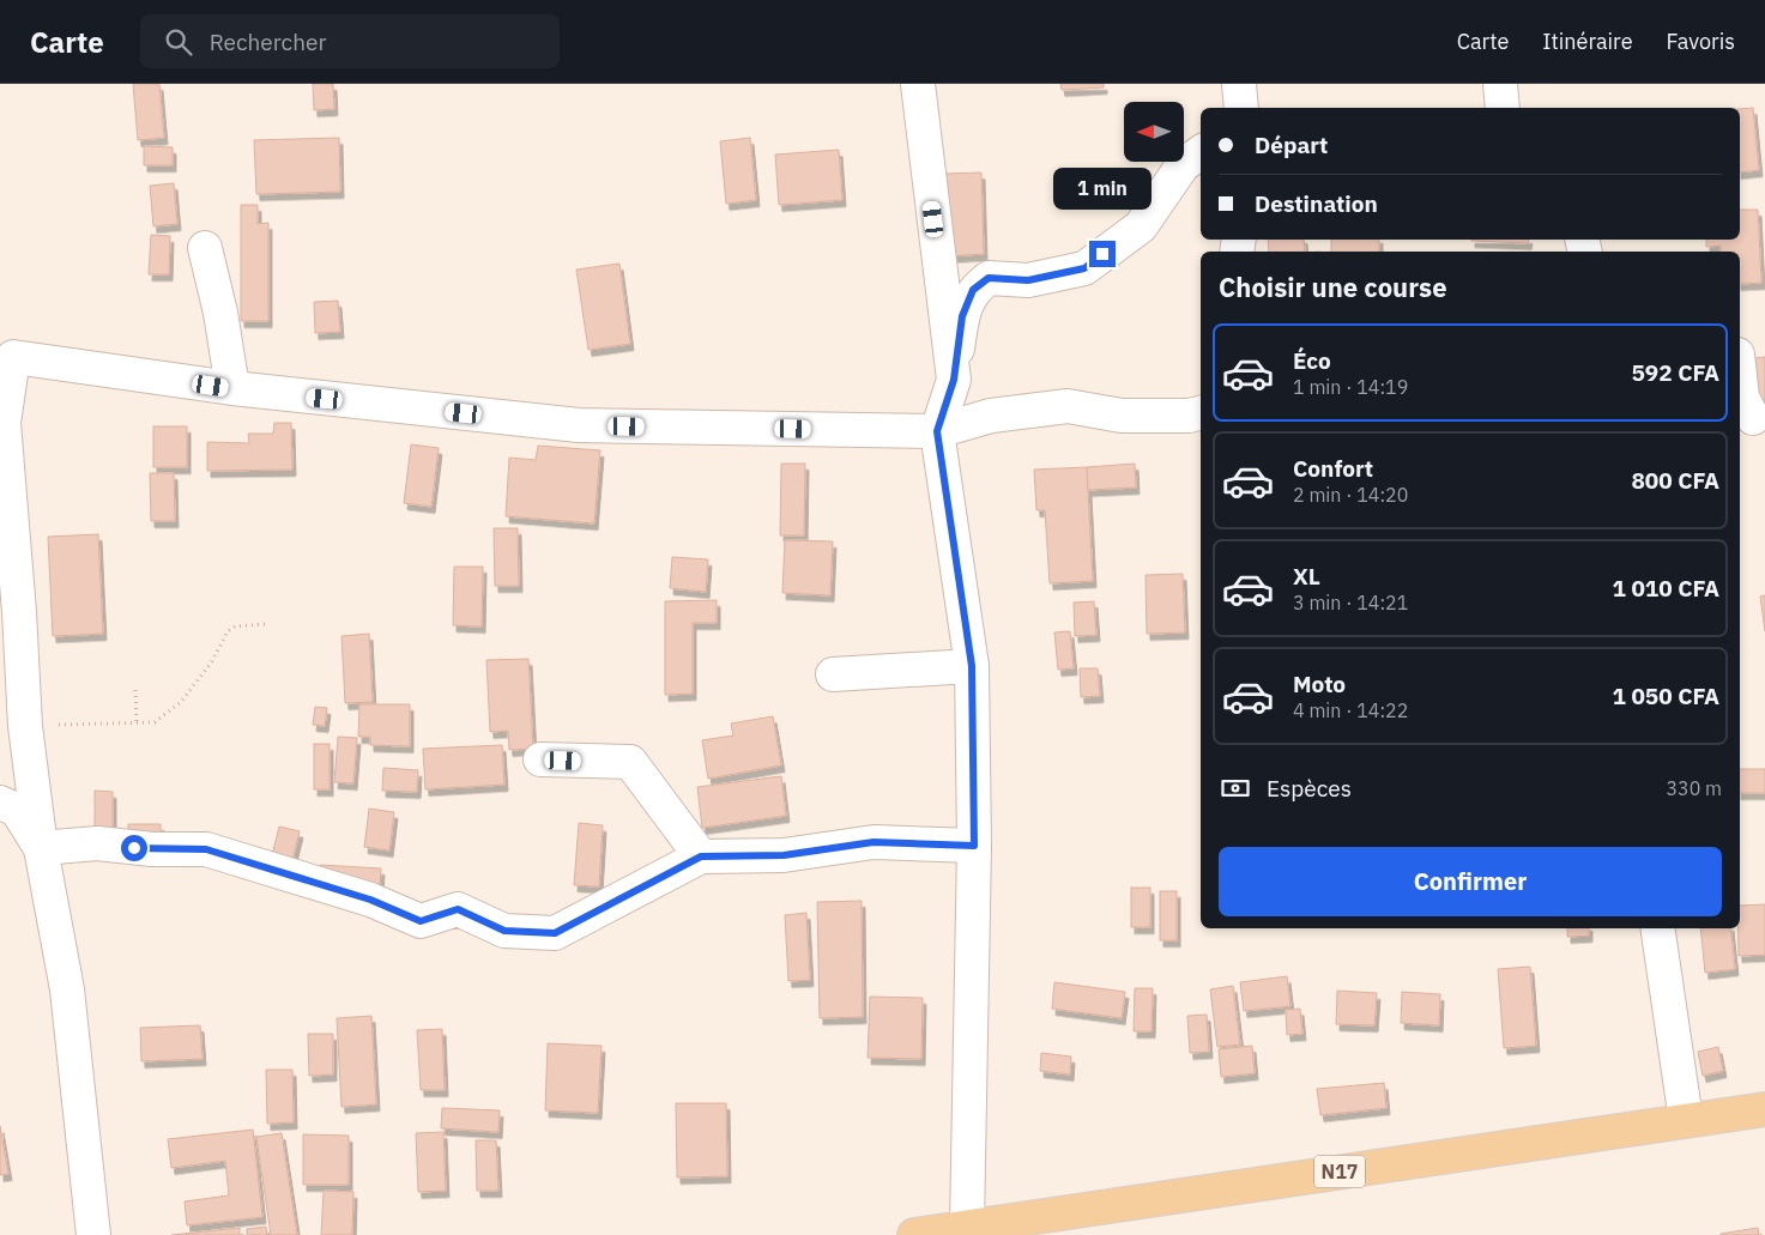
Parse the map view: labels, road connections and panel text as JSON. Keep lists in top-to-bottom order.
{
  "streets": {
    "main road": ["N17"]
  },
  "north": "left",
  "page": {
    "header": "Carte",
    "search": "Rechercher",
    "nav": ["Carte", "Itinéraire", "Favoris"],
    "banner": ["Départ", "Destination"],
    "bubble": "1 min",
    "heading": "Choisir une course",
    "list": [
      {
        "name": "Éco",
        "note": "1 min · 14:19",
        "value": "592 CFA"
      },
      {
        "name": "Confort",
        "note": "2 min · 14:20",
        "value": "800 CFA"
      },
      {
        "name": "XL",
        "note": "3 min · 14:21",
        "value": "1 010 CFA"
      },
      {
        "name": "Moto",
        "note": "4 min · 14:22",
        "value": "1 050 CFA"
      }
    ],
    "pay": ["Espèces", "330 m"],
    "buttons": "Confirmer"
  }
}
